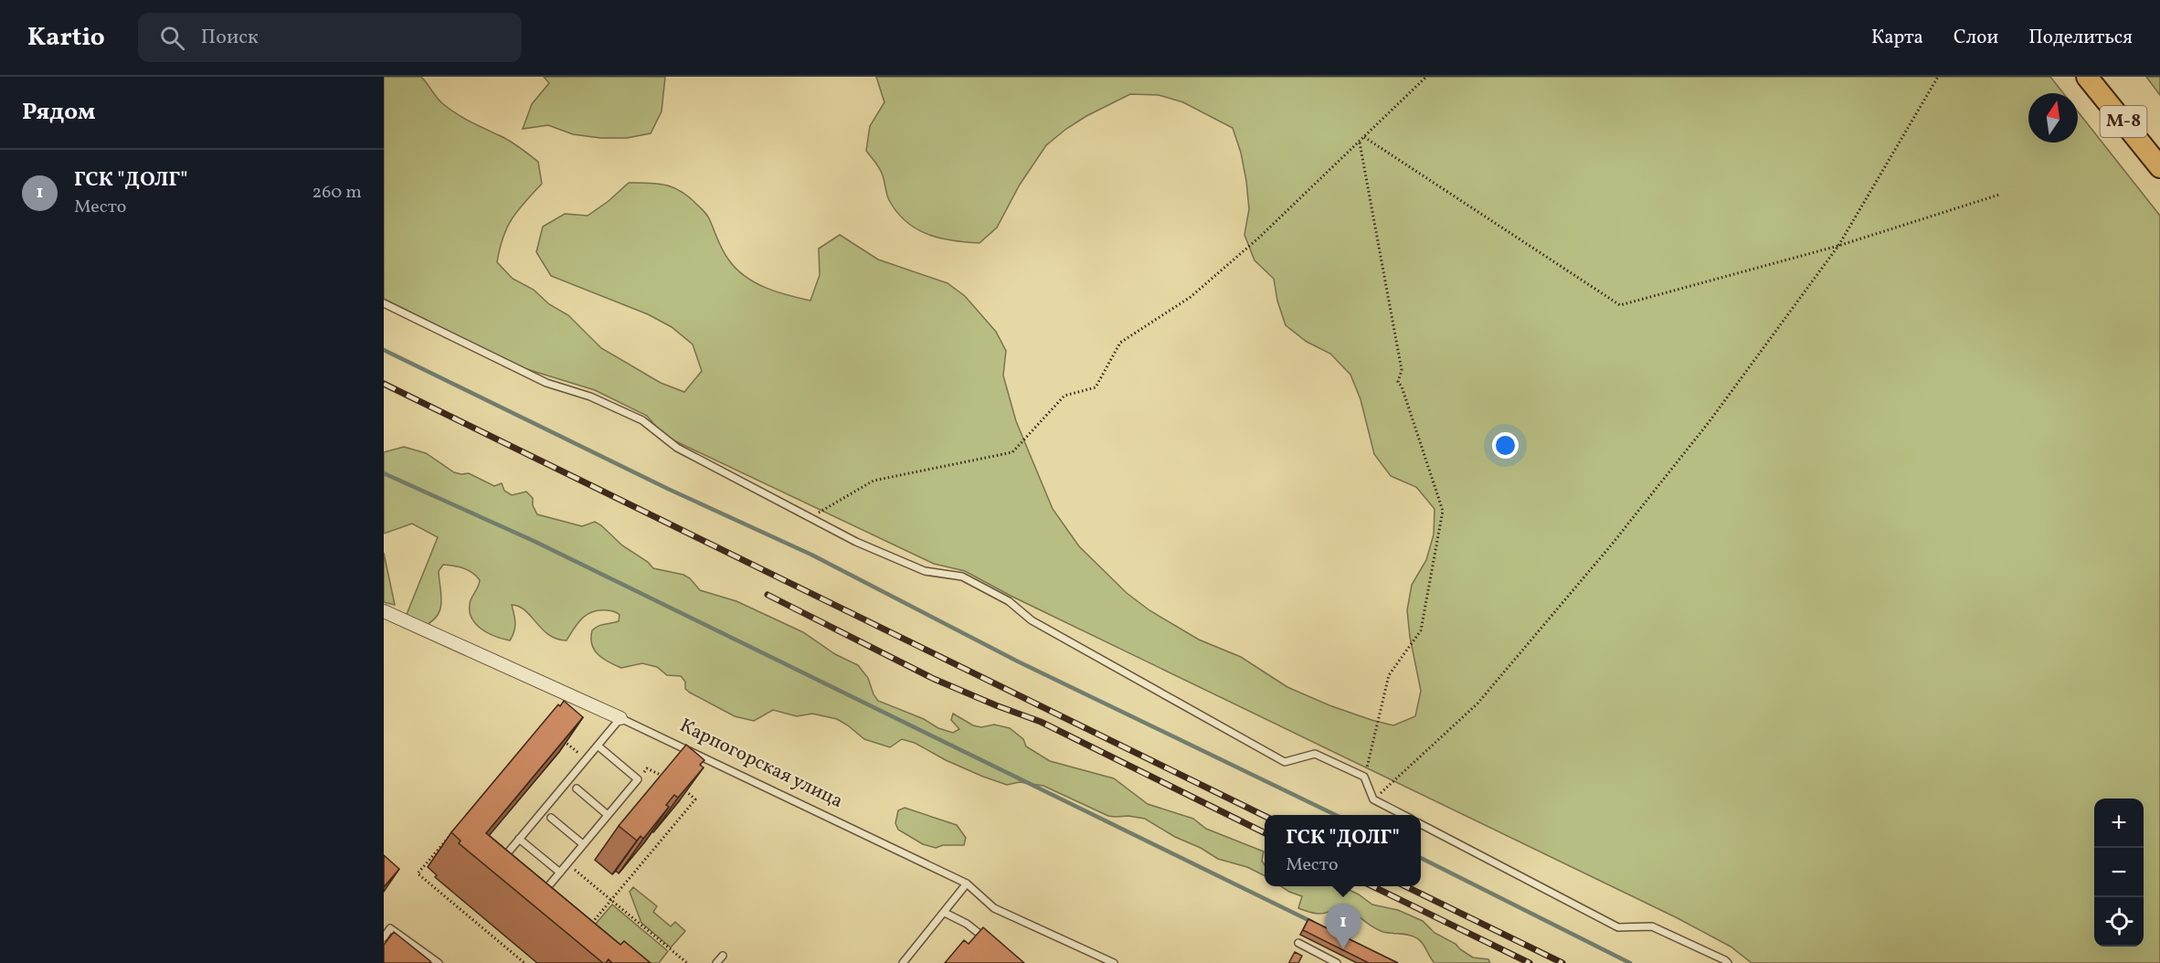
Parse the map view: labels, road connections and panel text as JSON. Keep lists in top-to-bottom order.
{
  "streets": {
    "main road": ["М-8"],
    "street": ["Карпогорская улица"]
  },
  "north": "top",
  "page": {
    "header": "Kartio",
    "search": "Поиск",
    "nav": ["Карта", "Слои", "Поделиться"],
    "heading": "Рядом",
    "list": [
      {
        "mark": "1",
        "name": "ГСК \"ДОЛГ\"",
        "note": "Место",
        "value": "260 m"
      }
    ],
    "map_buttons": ["+", "−"],
    "popup": ["ГСК \"ДОЛГ\"", "Место"],
    "pins": "1"
  }
}
